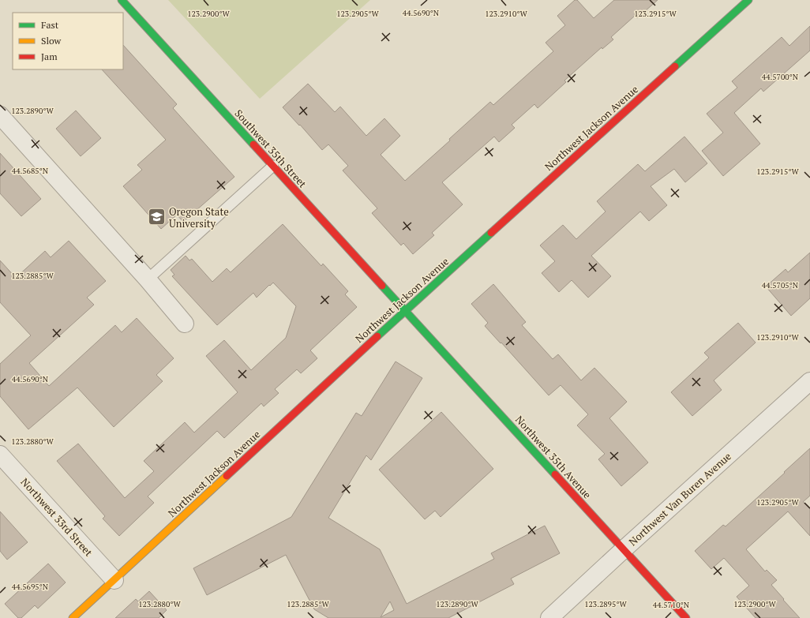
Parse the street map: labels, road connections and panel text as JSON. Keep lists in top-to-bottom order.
{
  "streets": {
    "street": [
      "Northwest Jackson Avenue",
      "Southwest 35th Street",
      "Northwest 35th Avenue",
      "Northwest Van Buren Avenue",
      "Northwest 33rd Street"
    ]
  },
  "crossings": [
    ["Northwest Jackson Avenue", "Southwest 35th Street"],
    ["Northwest Jackson Avenue", "Northwest 35th Avenue"],
    ["Northwest Jackson Avenue", "Northwest 33rd Street"],
    ["Southwest 35th Street", "Northwest 35th Avenue"],
    ["Northwest 35th Avenue", "Northwest Van Buren Avenue"]
  ],
  "places": {
    "school or university": ["Oregon State University"]
  },
  "legend": ["Fast", "Slow", "Jam"],
  "coordinates": [
    "44.5690°N",
    "123.2900°W",
    "123.2905°W",
    "123.2910°W",
    "123.2915°W",
    "44.5700°N",
    "123.2890°W",
    "44.5685°N",
    "123.2885°W",
    "44.5705°N",
    "123.2880°W",
    "44.5695°N",
    "123.2895°W",
    "44.5710°N"
  ]
}
